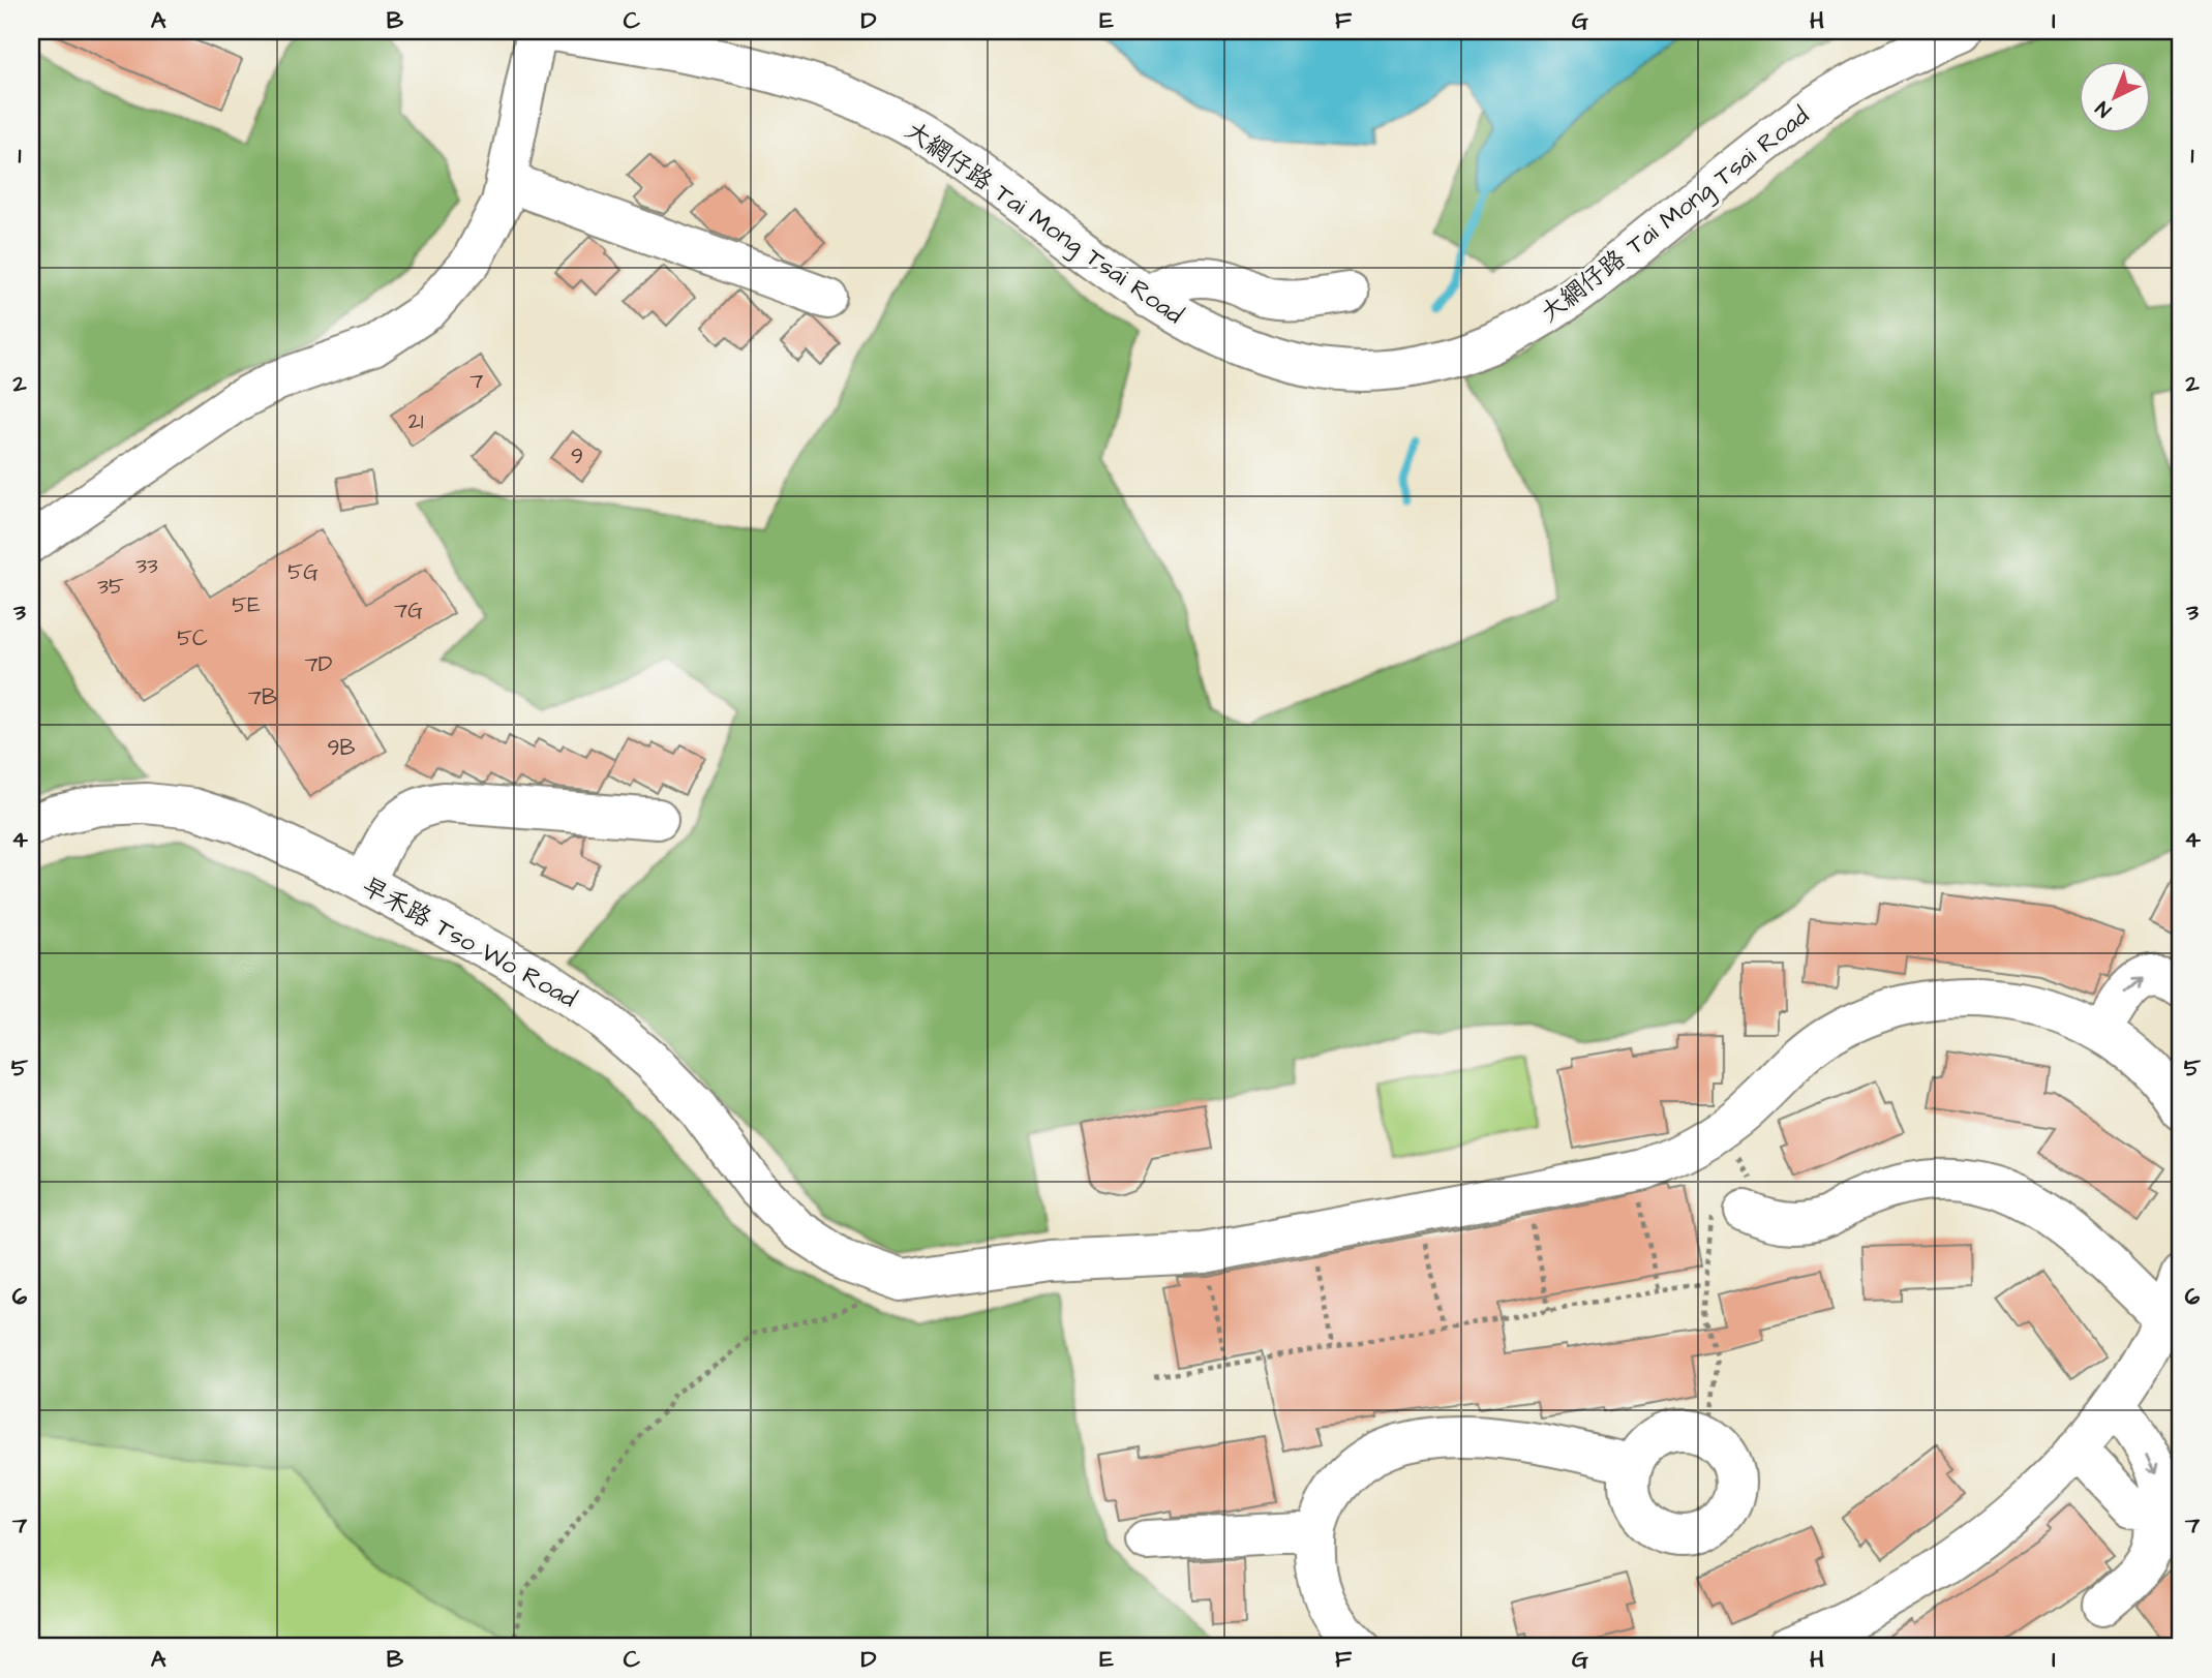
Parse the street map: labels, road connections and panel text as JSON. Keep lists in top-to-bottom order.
{
  "streets": {
    "street": ["大網仔路 Tai Mong Tsai Road", "早禾路 Tso Wo Road"]
  },
  "house_numbers": [
    "7",
    "21",
    "9",
    "33",
    "5G",
    "35",
    "5E",
    "7G",
    "5C",
    "7D",
    "7B",
    "9B"
  ],
  "north": "bottom left",
  "grid": {
    "columns": [
      "A",
      "B",
      "C",
      "D",
      "E",
      "F",
      "G",
      "H",
      "I"
    ],
    "rows": [
      "1",
      "2",
      "3",
      "4",
      "5",
      "6",
      "7"
    ]
  }
}
